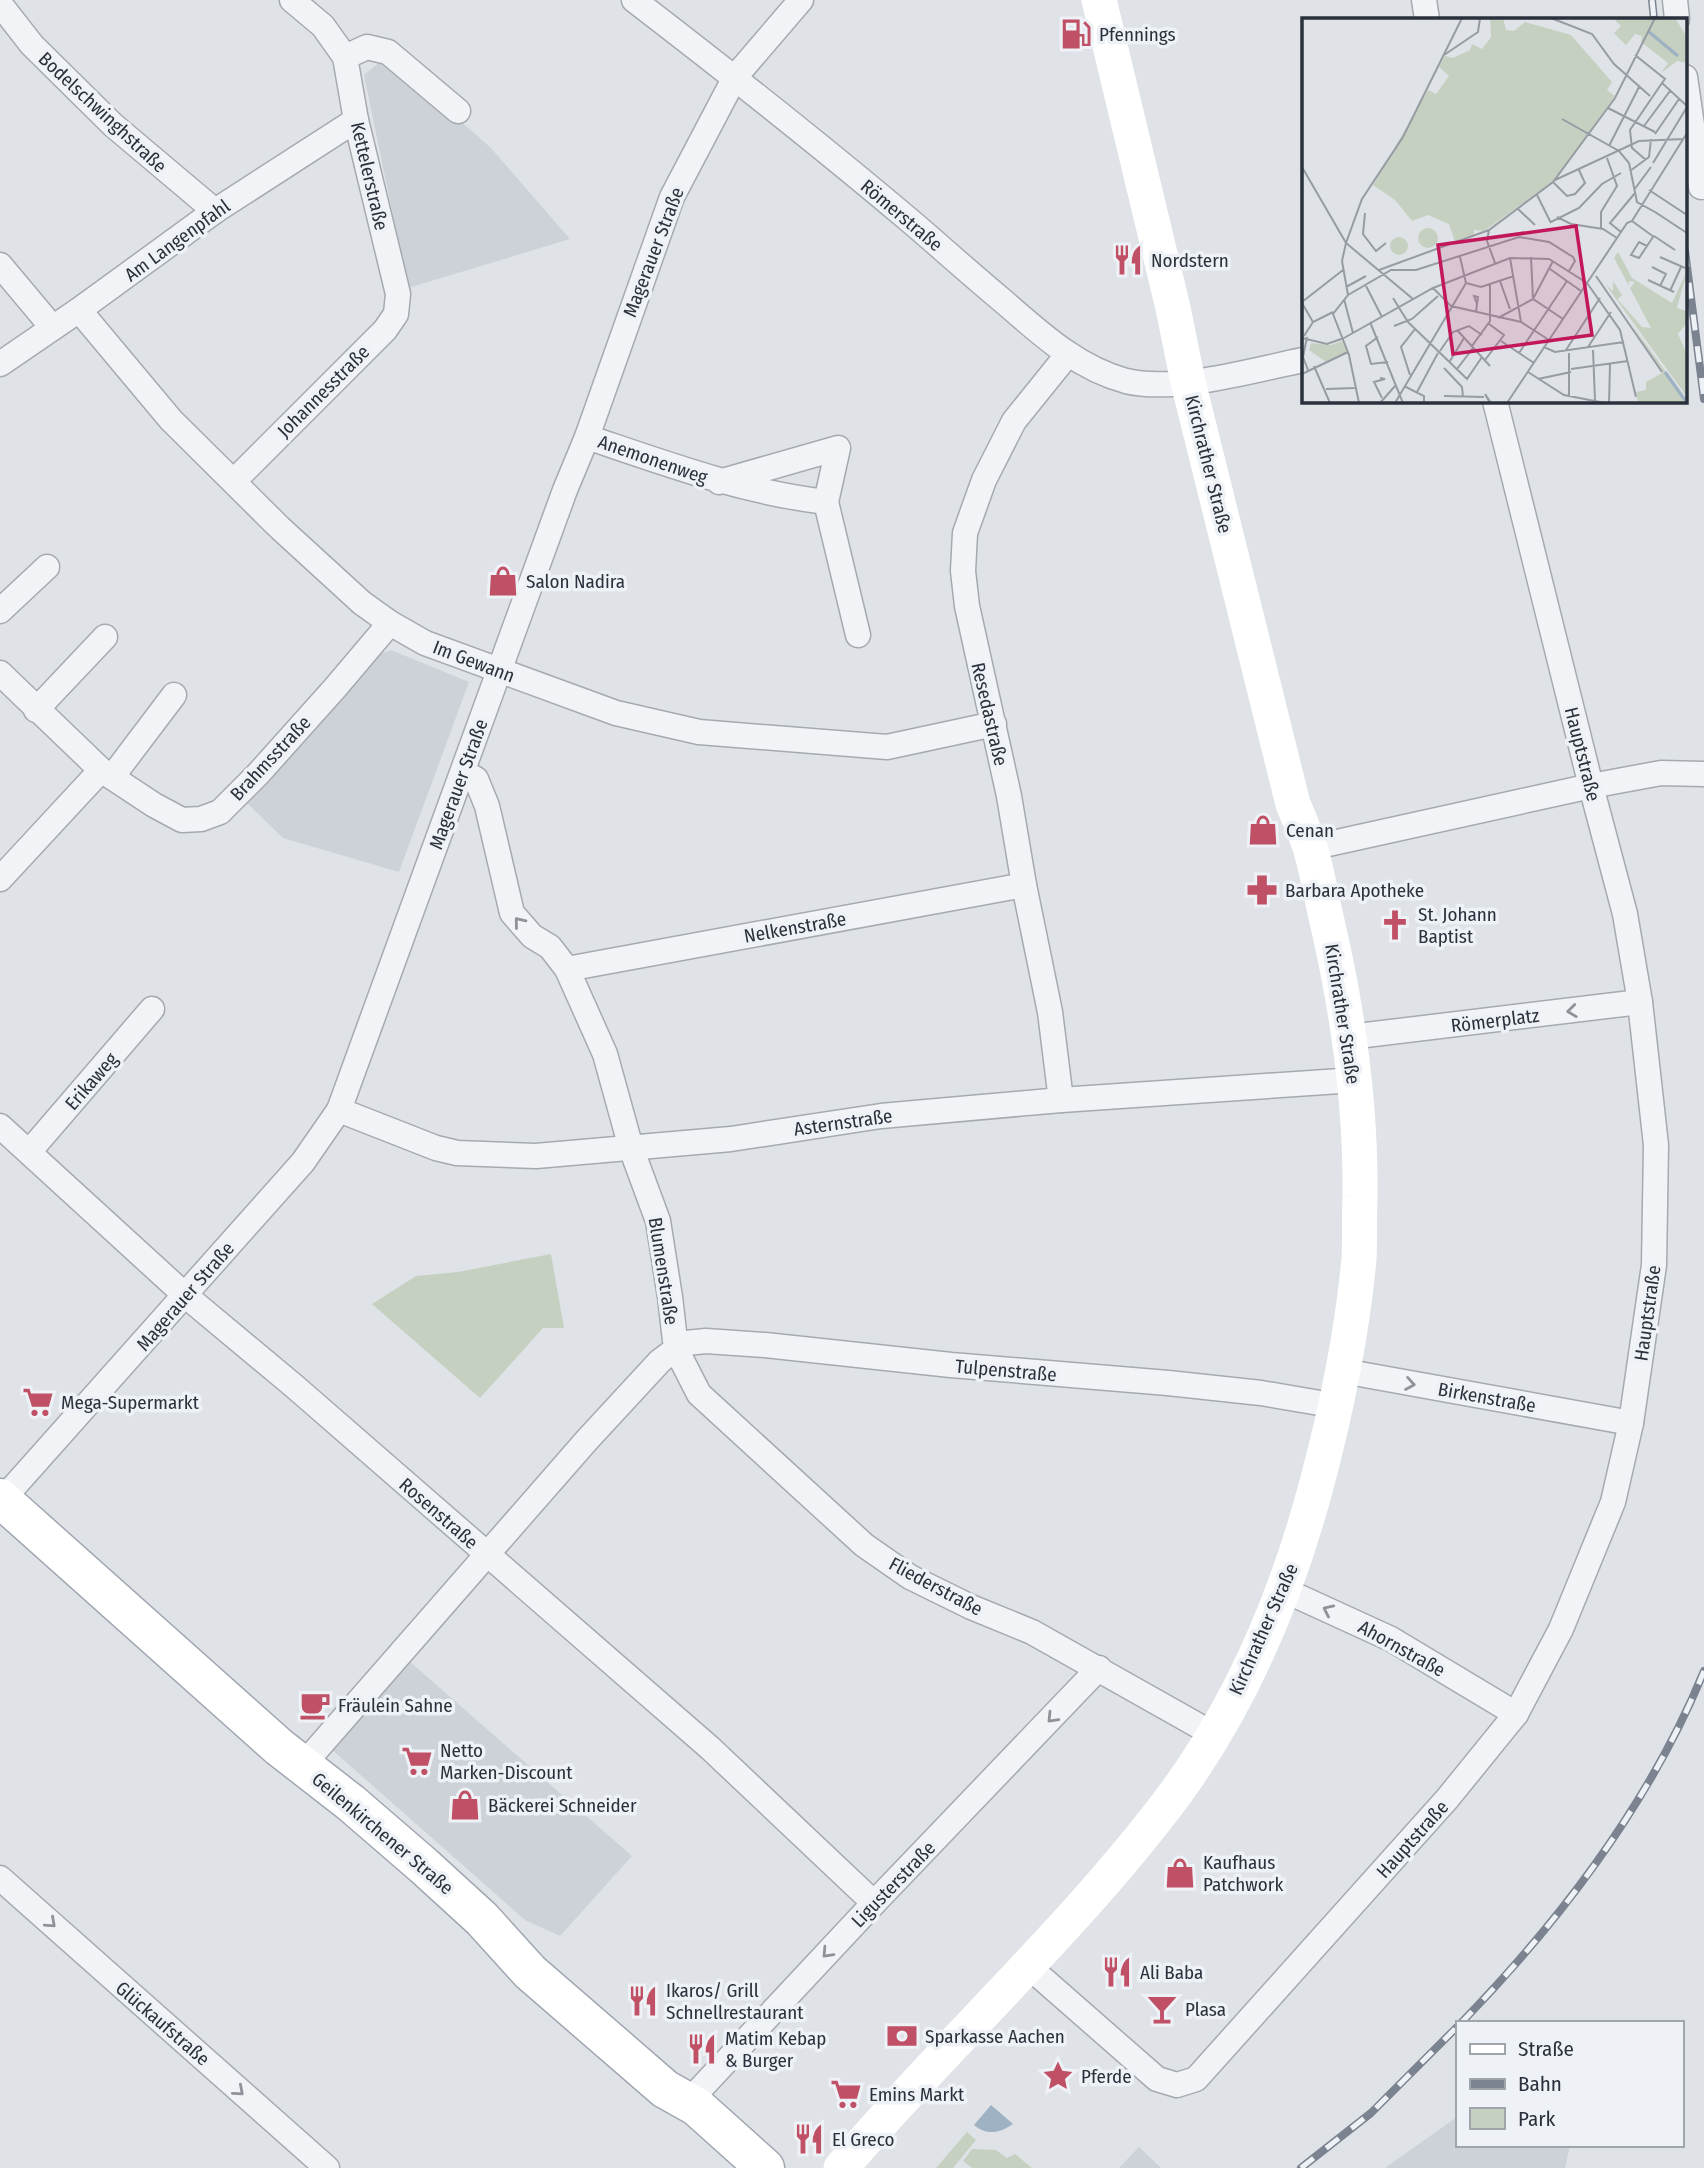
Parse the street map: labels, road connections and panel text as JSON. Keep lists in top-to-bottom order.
{
  "streets": {
    "main road": ["Kirchrather Straße", "Geilenkirchener Straße"],
    "street": [
      "Bodelschwinghstraße",
      "Kettelerstraße",
      "Römerstraße",
      "Am Langenpfahl",
      "Magerauer Straße",
      "Johannesstraße",
      "Anemonenweg",
      "Im Gewann",
      "Resedastraße",
      "Hauptstraße",
      "Brahmsstraße",
      "Nelkenstraße",
      "Römerplatz",
      "Erikaweg",
      "Asternstraße",
      "Blumenstraße",
      "Tulpenstraße",
      "Birkenstraße",
      "Rosenstraße",
      "Fliederstraße",
      "Ahornstraße",
      "Ligusterstraße",
      "Glückaufstraße"
    ]
  },
  "crossings": [
    ["Bodelschwinghstraße", "Am Langenpfahl"],
    ["Kettelerstraße", "Am Langenpfahl"],
    ["Kettelerstraße", "Johannesstraße"],
    ["Römerstraße", "Magerauer Straße"],
    ["Römerstraße", "Kirchrather Straße"],
    ["Römerstraße", "Resedastraße"],
    ["Am Langenpfahl", "Im Gewann"],
    ["Magerauer Straße", "Anemonenweg"],
    ["Magerauer Straße", "Im Gewann"],
    ["Magerauer Straße", "Asternstraße"],
    ["Magerauer Straße", "Blumenstraße"],
    ["Magerauer Straße", "Rosenstraße"],
    ["Magerauer Straße", "Geilenkirchener Straße"],
    ["Johannesstraße", "Im Gewann"],
    ["Kirchrather Straße", "Hauptstraße"],
    ["Kirchrather Straße", "Römerplatz"],
    ["Kirchrather Straße", "Asternstraße"],
    ["Kirchrather Straße", "Tulpenstraße"],
    ["Kirchrather Straße", "Birkenstraße"],
    ["Kirchrather Straße", "Fliederstraße"],
    ["Kirchrather Straße", "Ahornstraße"],
    ["Im Gewann", "Resedastraße"],
    ["Im Gewann", "Brahmsstraße"],
    ["Resedastraße", "Nelkenstraße"],
    ["Resedastraße", "Asternstraße"],
    ["Hauptstraße", "Römerplatz"],
    ["Hauptstraße", "Birkenstraße"],
    ["Hauptstraße", "Ahornstraße"],
    ["Nelkenstraße", "Blumenstraße"],
    ["Erikaweg", "Rosenstraße"],
    ["Asternstraße", "Blumenstraße"],
    ["Blumenstraße", "Tulpenstraße"],
    ["Blumenstraße", "Rosenstraße"],
    ["Blumenstraße", "Fliederstraße"],
    ["Blumenstraße", "Geilenkirchener Straße"],
    ["Tulpenstraße", "Fliederstraße"],
    ["Rosenstraße", "Ligusterstraße"],
    ["Fliederstraße", "Ligusterstraße"],
    ["Geilenkirchener Straße", "Ligusterstraße"]
  ],
  "one_way": [
    "Birkenstraße",
    "Ahornstraße",
    "Ligusterstraße",
    "Glückaufstraße"
  ],
  "places": {
    "fuel station": ["Pfennings"],
    "restaurant": [
      "Nordstern",
      "Ali Baba",
      "Ikaros/ Grill Schnellrestaurant",
      "Matim Kebap & Burger",
      "El Greco"
    ],
    "shop": [
      "Salon Nadira",
      "Cenan",
      "Bäckerei Schneider",
      "Kaufhaus Patchwork"
    ],
    "pharmacy": ["Barbara Apotheke"],
    "church": ["St. Johann Baptist"],
    "supermarket": ["Mega-Supermarkt", "Netto Marken-Discount", "Emins Markt"],
    "cafe": ["Fräulein Sahne"],
    "bar": ["Plasa"],
    "bank": ["Sparkasse Aachen"],
    "place": ["Pferde"]
  },
  "legend": ["Straße", "Bahn", "Park"]
}
